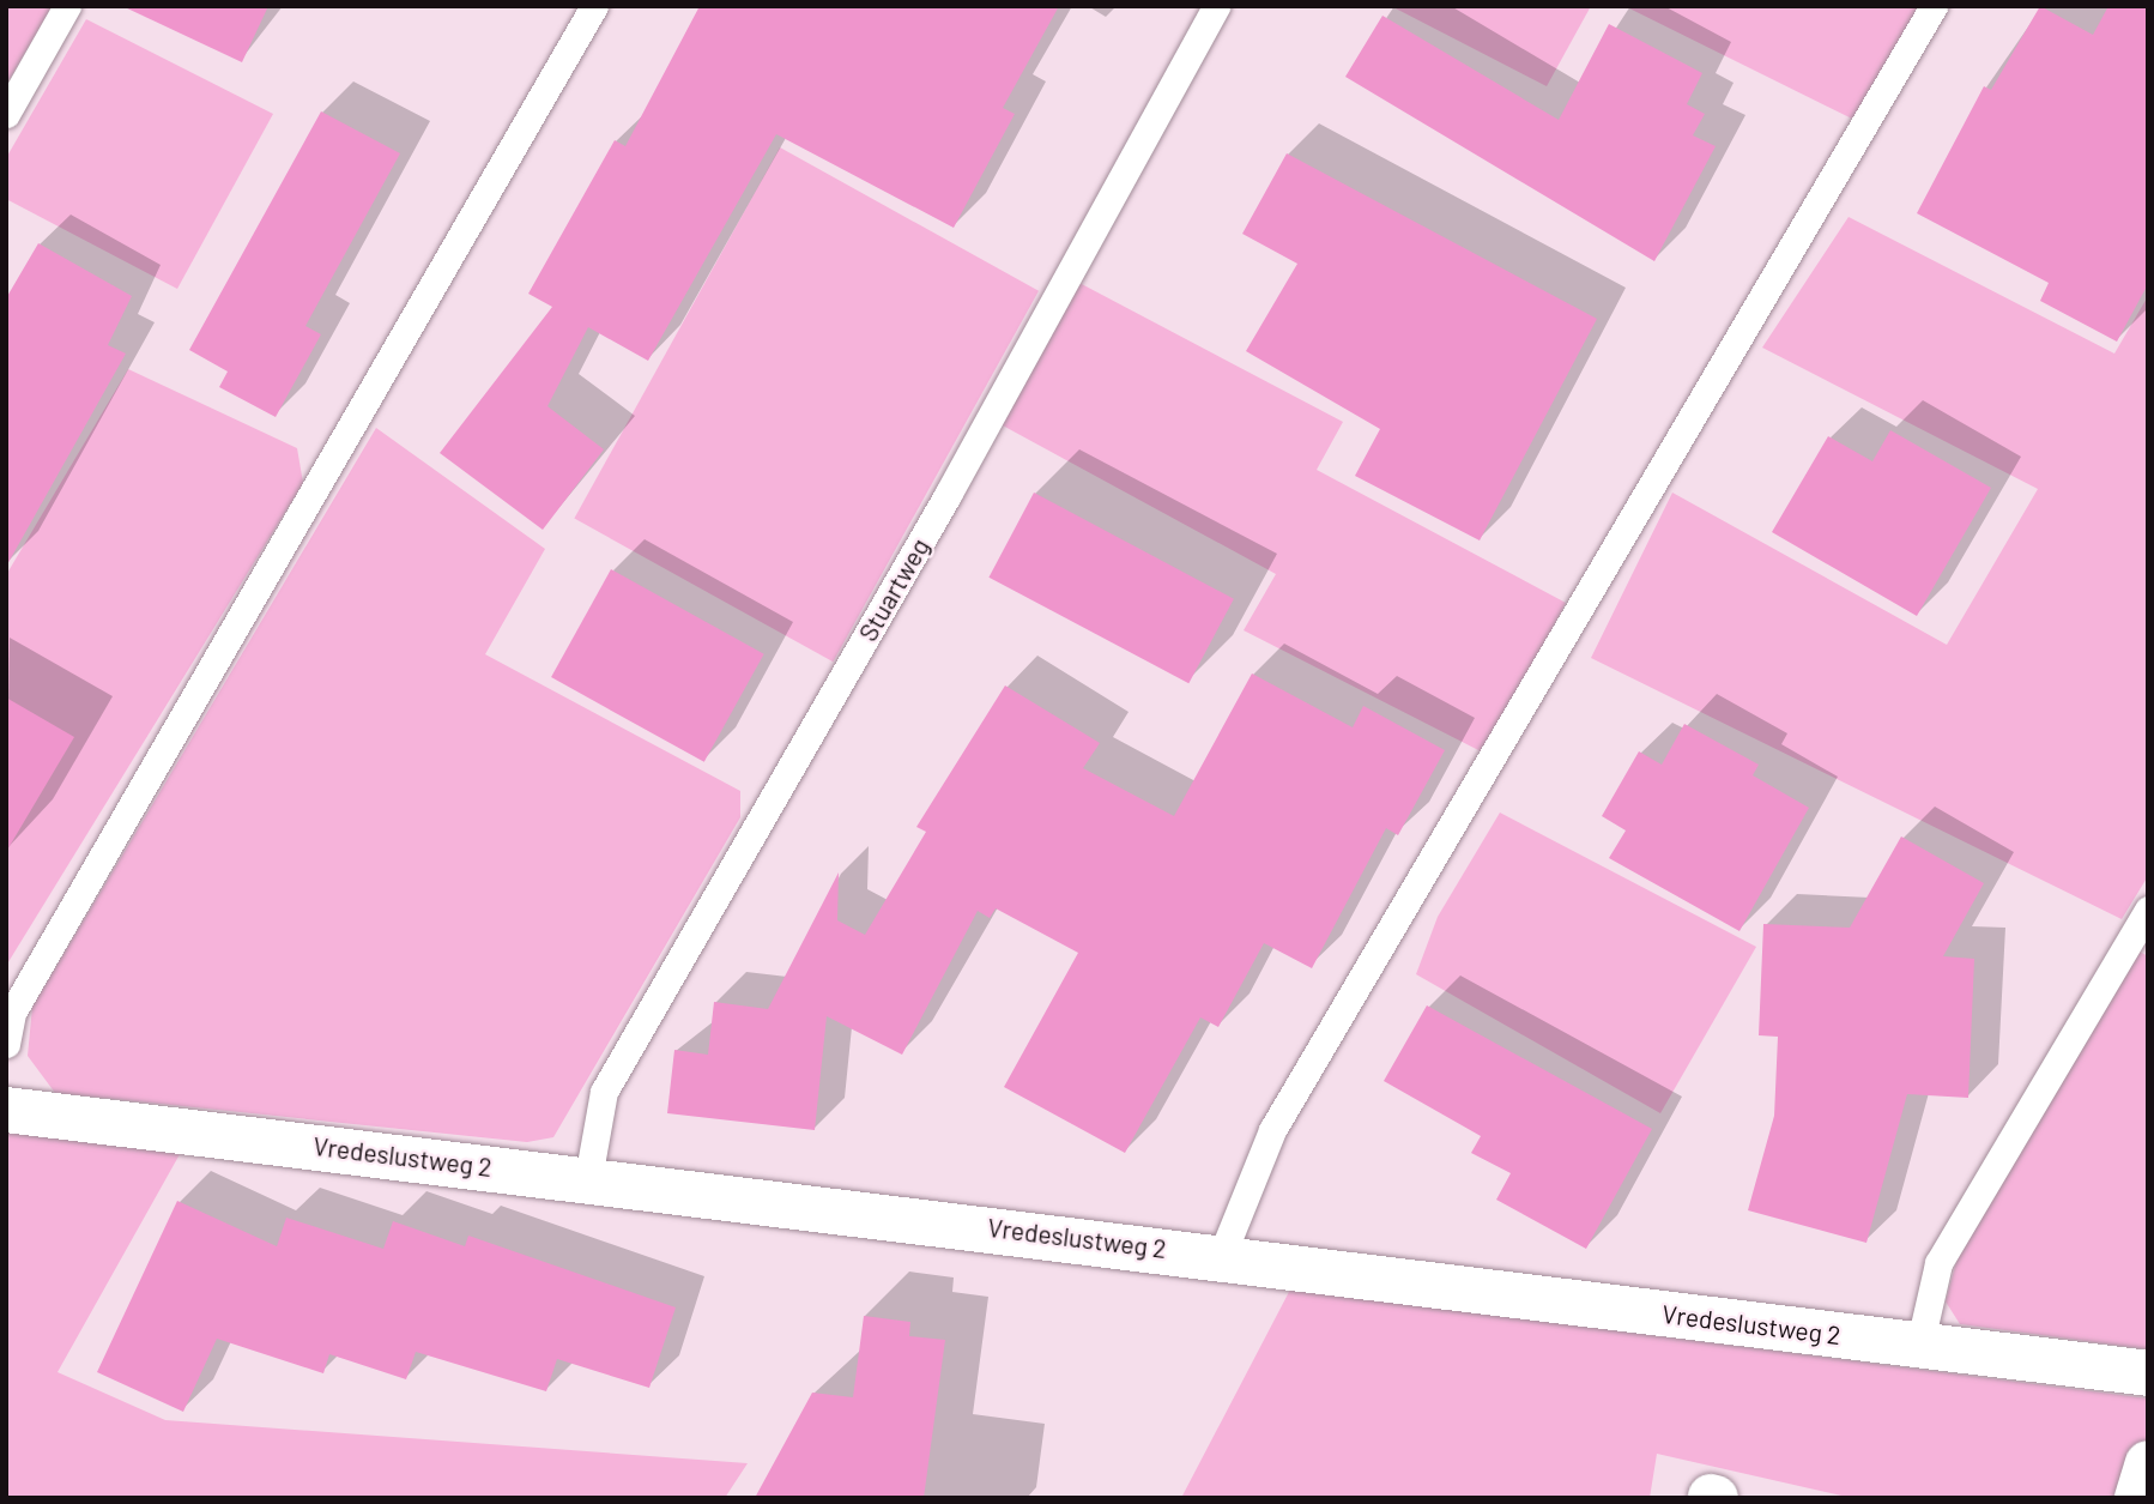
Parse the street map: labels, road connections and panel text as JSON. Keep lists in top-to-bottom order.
{
  "streets": {
    "street": ["Vredeslustweg 2"],
    "lane": ["Stuartweg"]
  },
  "crossings": [
    ["Stuartweg", "Vredeslustweg 2"]
  ]
}
